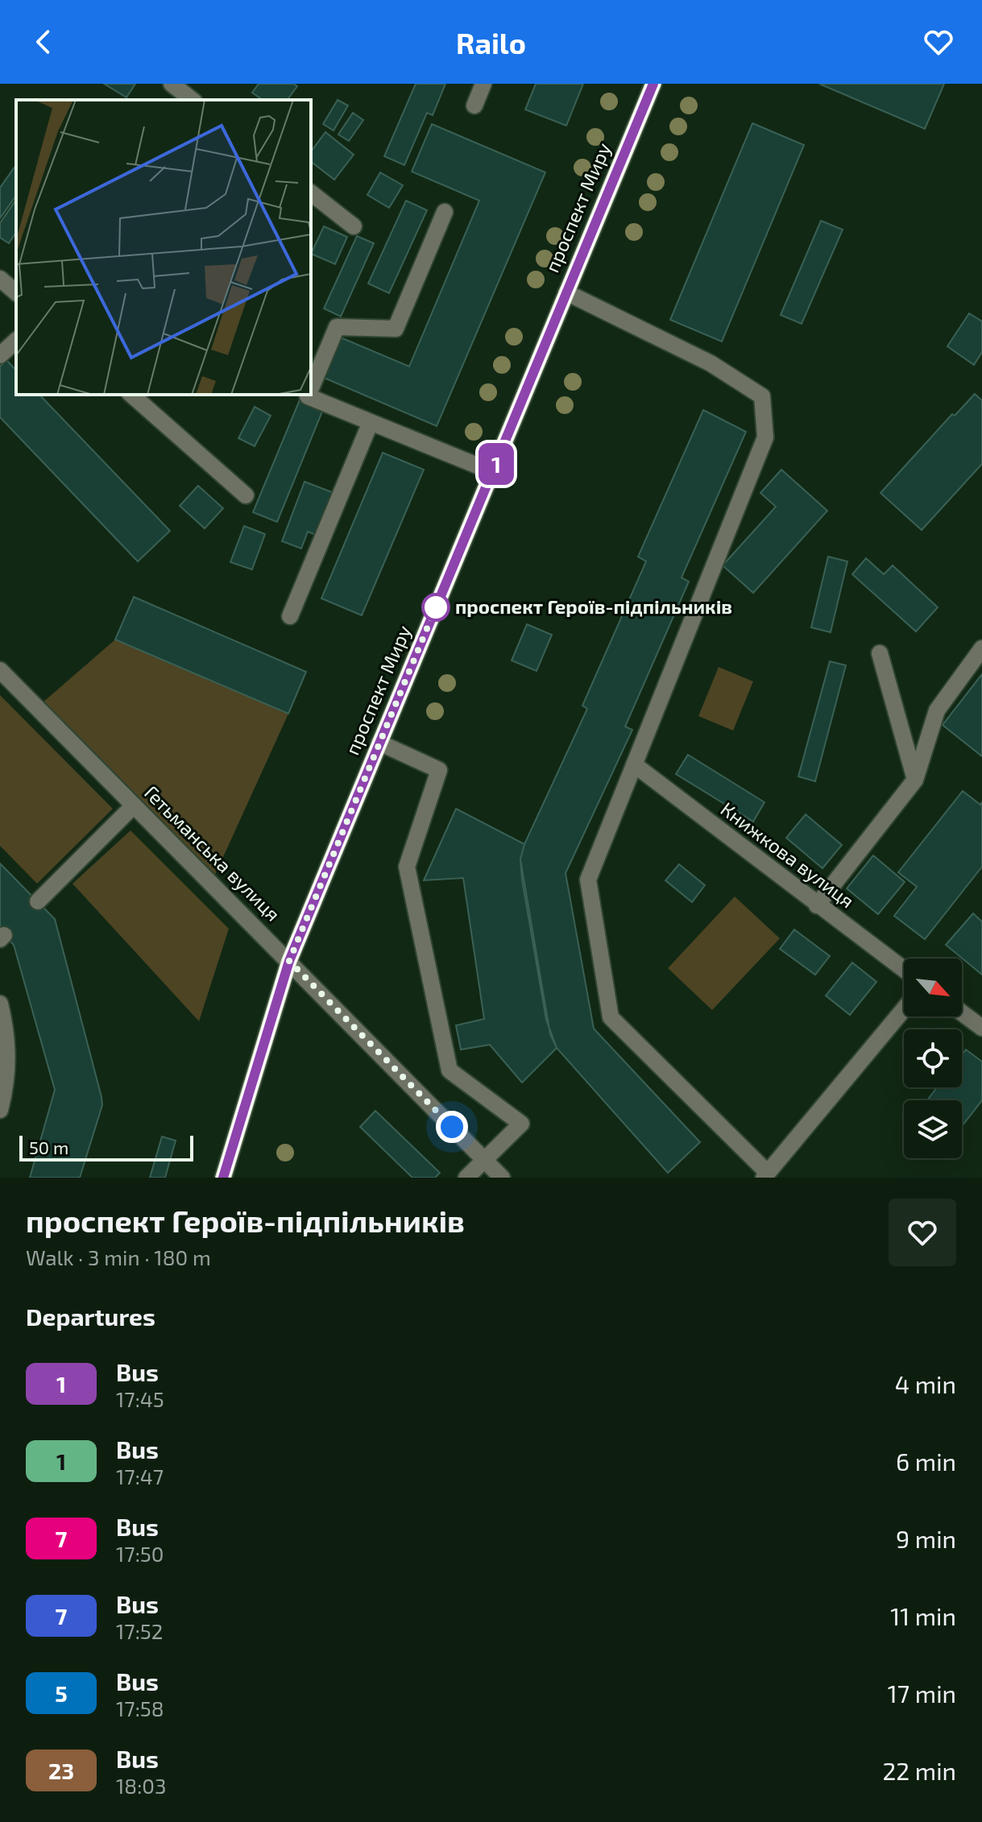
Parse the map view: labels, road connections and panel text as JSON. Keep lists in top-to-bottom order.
{
  "streets": {
    "main road": ["проспект Миру"],
    "street": ["Гетьманська вулиця", "Книжкова вулиця"]
  },
  "crossings": [
    ["проспект Миру", "Гетьманська вулиця"]
  ],
  "places": ["проспект Героїв-підпільників"],
  "lines": ["bus line 1"],
  "scale_bar": "50 m",
  "north": "bottom right",
  "page": {
    "header": "Railo",
    "on_map": "1",
    "scale": "50 m",
    "heading": [
      ["проспект Героїв-підпільників", "Walk · 3 min · 180 m"],
      "Departures"
    ],
    "list": [
      {
        "mark": "1",
        "name": "Bus",
        "note": "17:45",
        "value": "4 min"
      },
      {
        "mark": "1",
        "name": "Bus",
        "note": "17:47",
        "value": "6 min"
      },
      {
        "mark": "7",
        "name": "Bus",
        "note": "17:50",
        "value": "9 min"
      },
      {
        "mark": "7",
        "name": "Bus",
        "note": "17:52",
        "value": "11 min"
      },
      {
        "mark": "5",
        "name": "Bus",
        "note": "17:58",
        "value": "17 min"
      },
      {
        "mark": "23",
        "name": "Bus",
        "note": "18:03",
        "value": "22 min"
      }
    ]
  }
}
